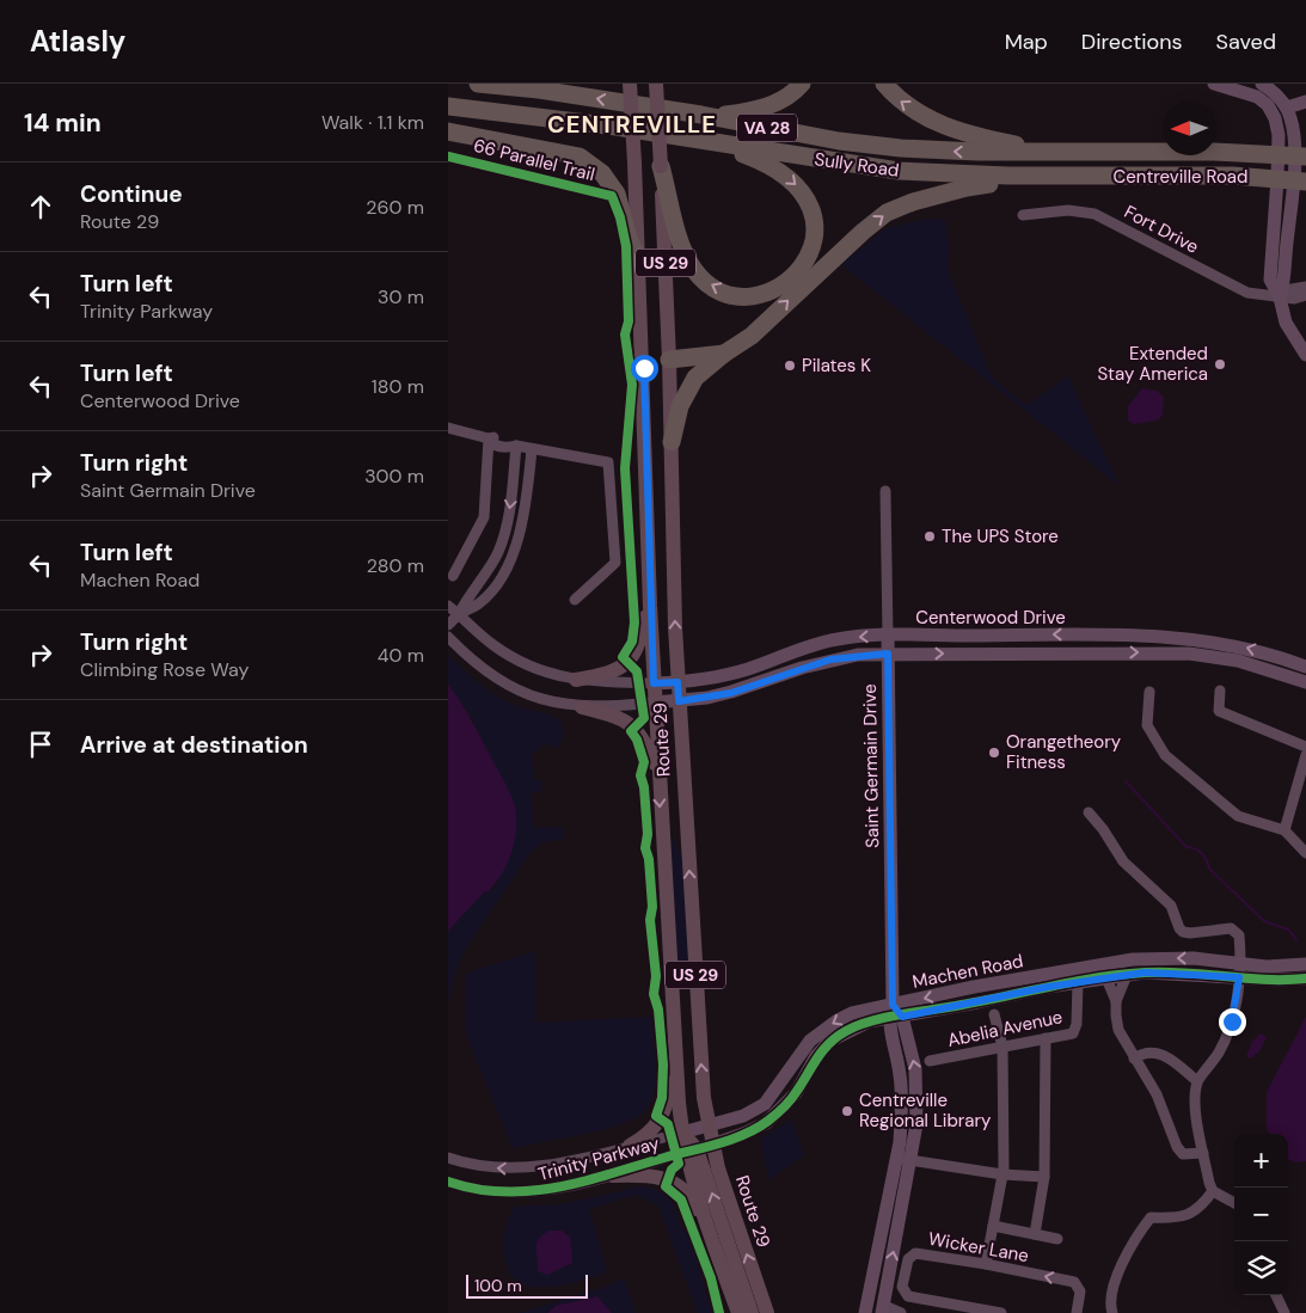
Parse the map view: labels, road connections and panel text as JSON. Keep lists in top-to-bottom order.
{
  "streets": {
    "highway": ["VA 28", "Sully Road", "Centreville Road"],
    "main road": ["US 29", "Route 29"],
    "street": [
      "Fort Drive",
      "Centerwood Drive",
      "Saint Germain Drive",
      "Machen Road",
      "Abelia Avenue",
      "Trinity Parkway",
      "Wicker Lane"
    ],
    "cycle path": ["66 Parallel Trail"]
  },
  "crossings": [
    ["Sully Road", "Centreville Road"],
    ["Centerwood Drive", "Route 29"],
    ["Centerwood Drive", "Saint Germain Drive"],
    ["Route 29", "Machen Road"],
    ["Route 29", "Trinity Parkway"],
    ["Saint Germain Drive", "Machen Road"],
    ["Machen Road", "Abelia Avenue"],
    ["Machen Road", "Trinity Parkway"]
  ],
  "districts": ["CENTREVILLE"],
  "places": [
    "Extended Stay America",
    "Pilates K",
    "The UPS Store",
    "Orangetheory Fitness",
    "Centreville Regional Library"
  ],
  "scale_bar": "100 m",
  "north": "left",
  "page": {
    "header": "Atlasly",
    "nav": ["Map", "Directions", "Saved"],
    "heading": ["14 min", "Walk · 1.1 km"],
    "list": [
      ["Continue", "Route 29", "260 m"],
      ["Turn left", "Trinity Parkway", "30 m"],
      ["Turn left", "Centerwood Drive", "180 m"],
      ["Turn right", "Saint Germain Drive", "300 m"],
      ["Turn left", "Machen Road", "280 m"],
      ["Turn right", "Climbing Rose Way", "40 m"],
      "Arrive at destination"
    ],
    "map_buttons": ["+", "−"],
    "scale": "100 m"
  }
}
